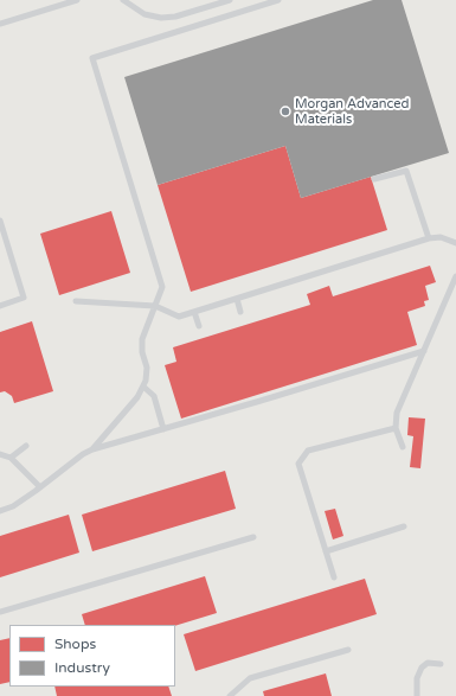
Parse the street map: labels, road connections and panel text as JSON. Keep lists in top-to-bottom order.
{
  "places": ["Morgan Advanced Materials"],
  "legend": ["Shops", "Industry"]
}
